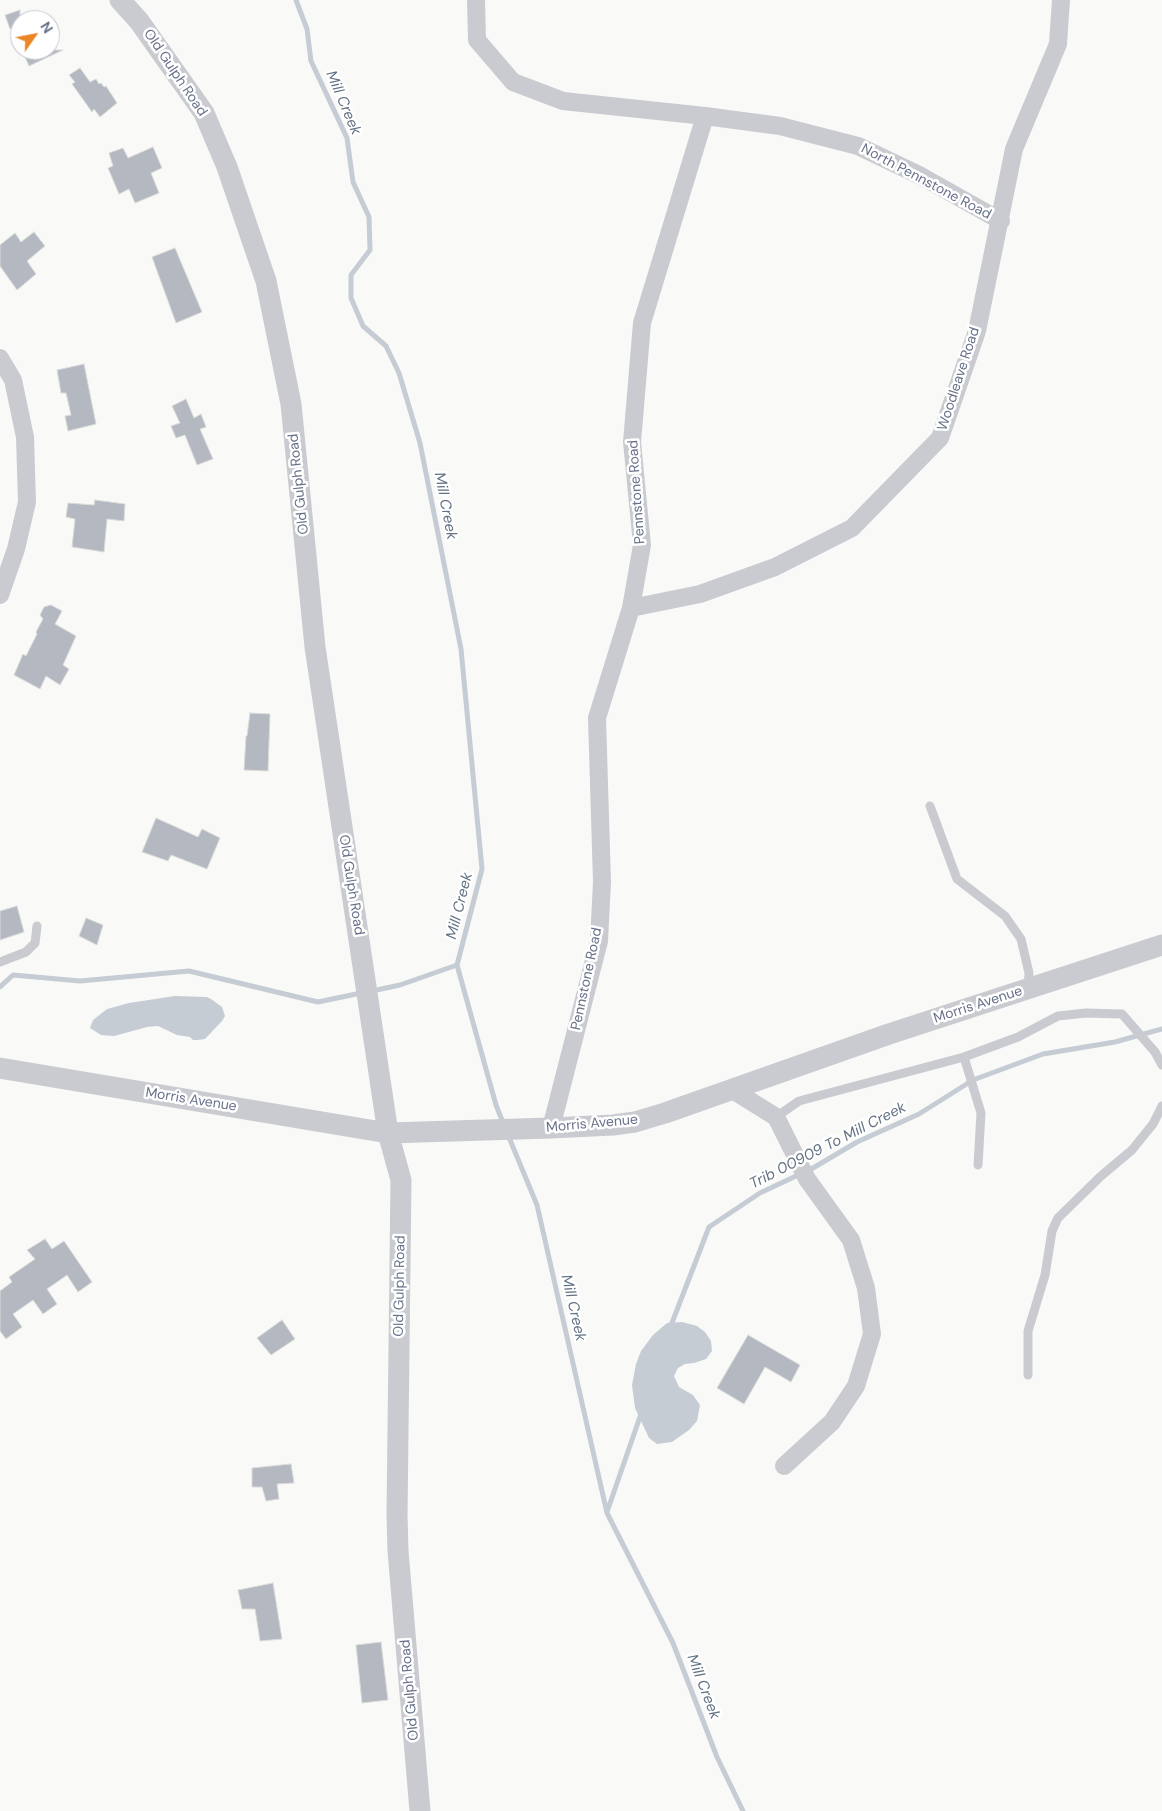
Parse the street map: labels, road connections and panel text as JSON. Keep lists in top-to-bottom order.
{
  "streets": {
    "street": [
      "Old Gulph Road",
      "North Pennstone Road",
      "Woodleave Road",
      "Pennstone Road",
      "Morris Avenue"
    ]
  },
  "crossings": [
    ["Old Gulph Road", "Morris Avenue"],
    ["North Pennstone Road", "Woodleave Road"],
    ["North Pennstone Road", "Pennstone Road"],
    ["Woodleave Road", "Pennstone Road"],
    ["Pennstone Road", "Morris Avenue"]
  ],
  "water": ["Mill Creek", "Trib 00909 To Mill Creek"],
  "north": "top right"
}
